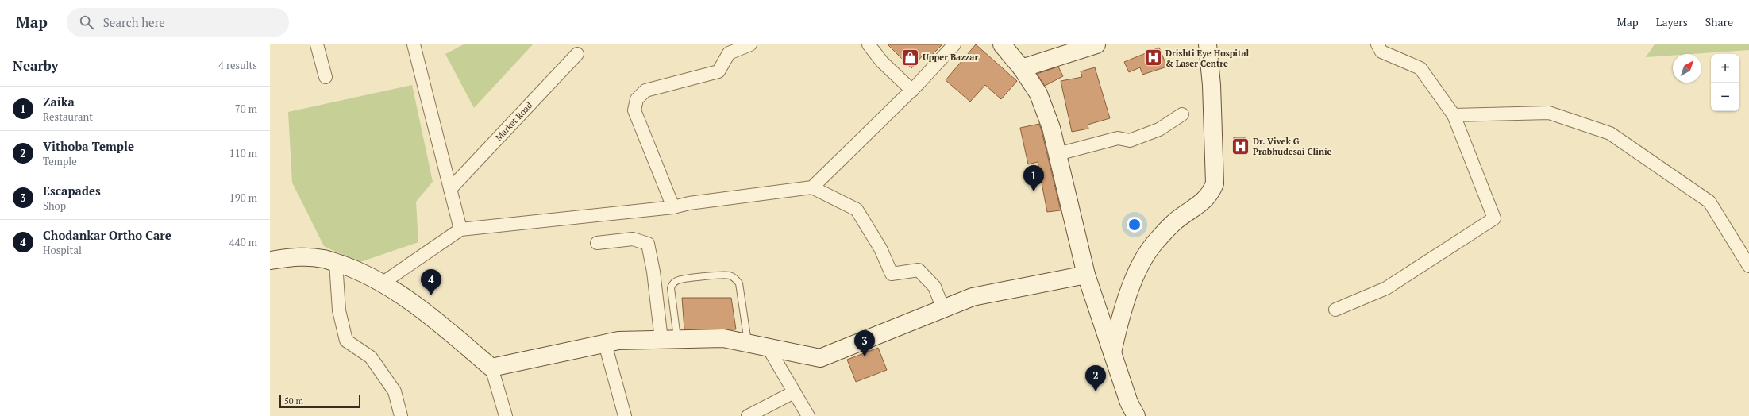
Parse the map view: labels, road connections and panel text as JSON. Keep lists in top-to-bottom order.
{
  "streets": {
    "street": ["Market Road"]
  },
  "places": {
    "shop": ["Upper Bazzar"],
    "hospital": ["Drishti Eye Hospital & Laser Centre", "Dr. Vivek G Prabhudesai Clinic"]
  },
  "scale_bar": "50 m",
  "north": "top right",
  "page": {
    "header": "Map",
    "search": "Search here",
    "nav": ["Map", "Layers", "Share"],
    "heading": ["Nearby", "4 results"],
    "map_buttons": ["+", "−"],
    "list": [
      {
        "mark": "1",
        "name": "Zaika",
        "note": "Restaurant",
        "value": "70 m"
      },
      {
        "mark": "2",
        "name": "Vithoba Temple",
        "note": "Temple",
        "value": "110 m"
      },
      {
        "mark": "3",
        "name": "Escapades",
        "note": "Shop",
        "value": "190 m"
      },
      {
        "mark": "4",
        "name": "Chodankar Ortho Care",
        "note": "Hospital",
        "value": "440 m"
      }
    ],
    "pins": [
      "1",
      "4",
      "3",
      "2"
    ],
    "scale": "50 m"
  }
}
